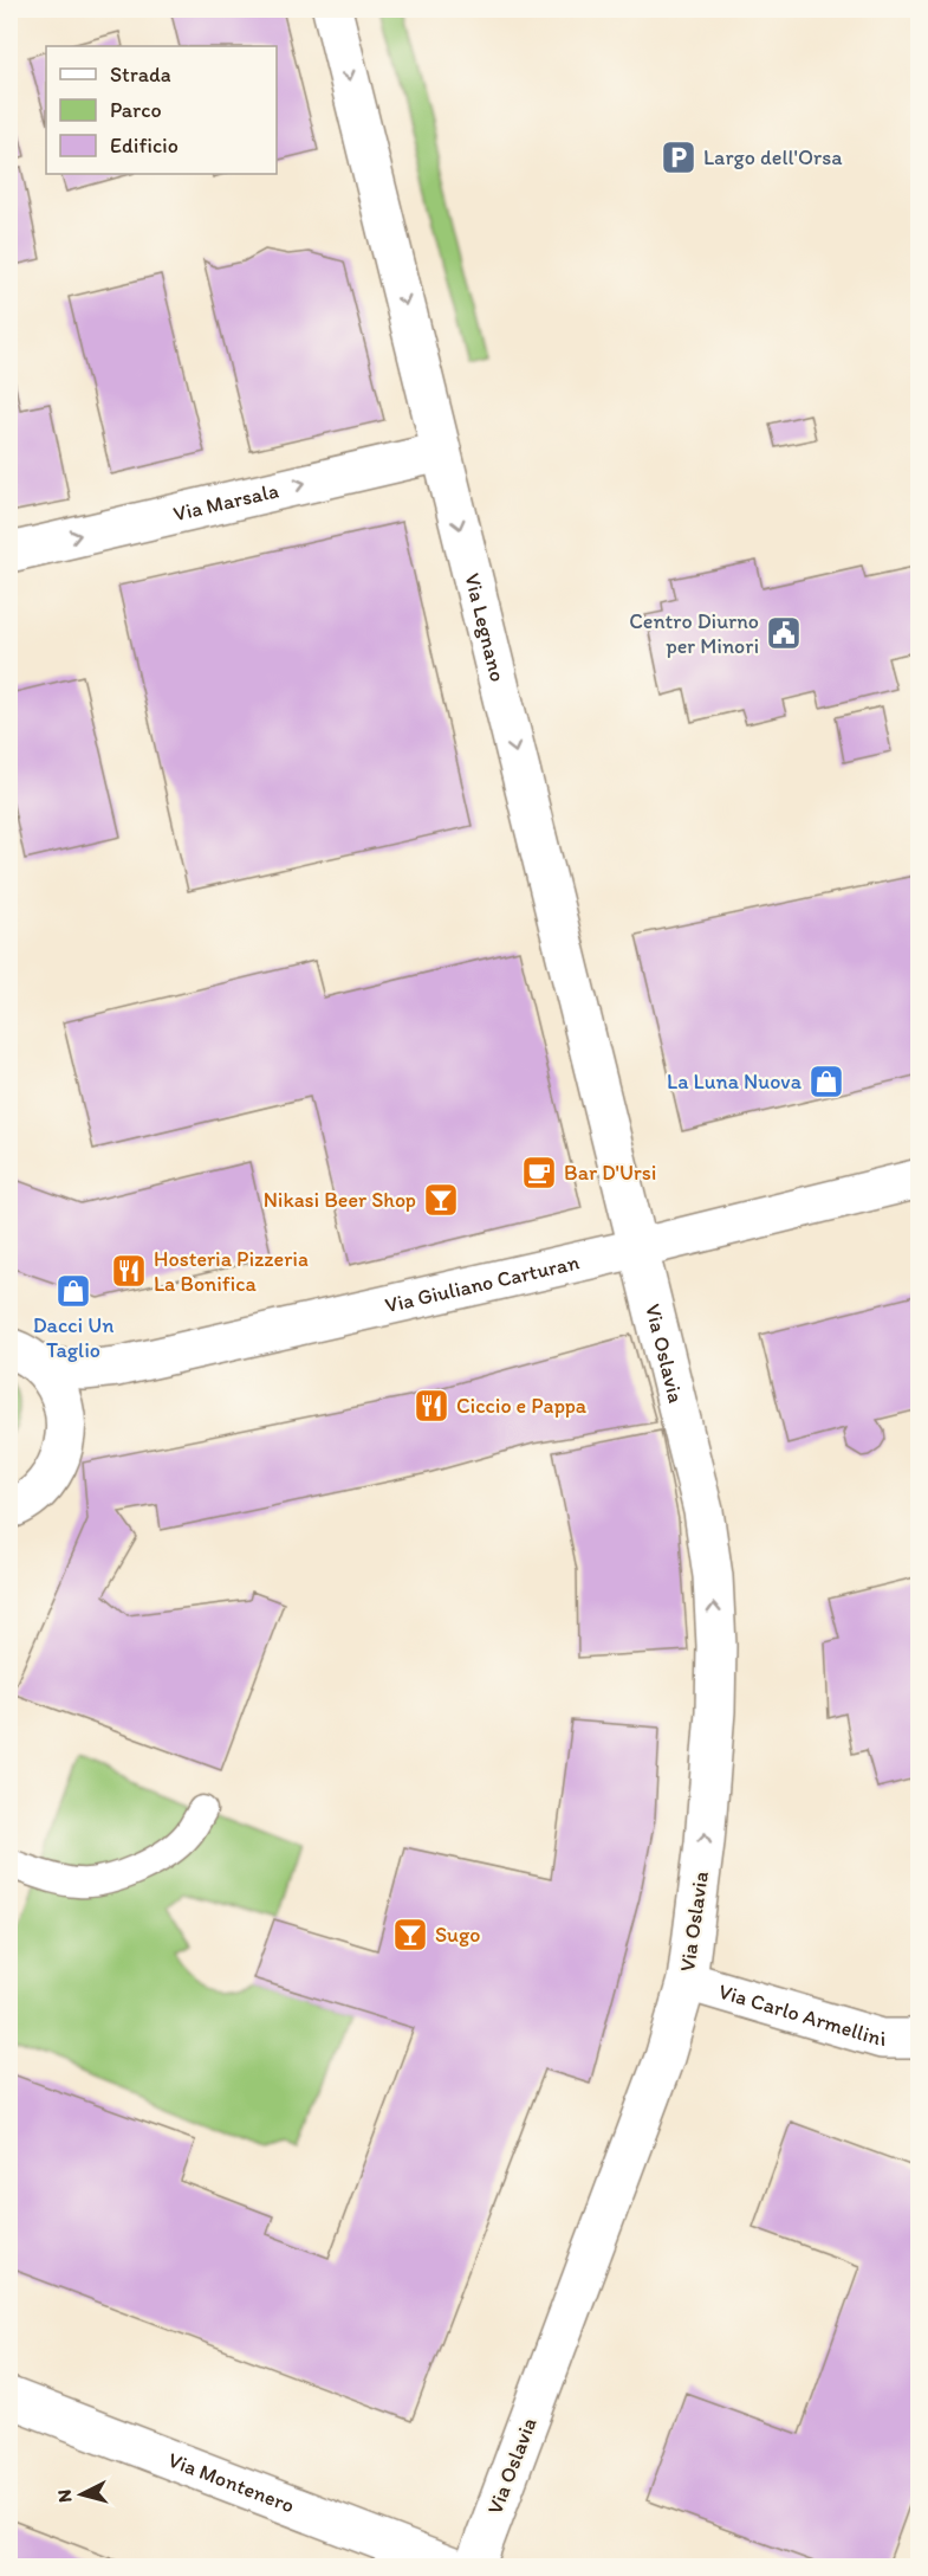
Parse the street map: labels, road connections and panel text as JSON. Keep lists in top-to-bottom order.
{
  "streets": {
    "street": [
      "Via Marsala",
      "Via Legnano",
      "Via Giuliano Carturan",
      "Via Oslavia",
      "Via Carlo Armellini",
      "Via Montenero"
    ]
  },
  "crossings": [
    ["Via Marsala", "Via Legnano"],
    ["Via Legnano", "Via Giuliano Carturan"],
    ["Via Legnano", "Via Oslavia"],
    ["Via Giuliano Carturan", "Via Oslavia"],
    ["Via Oslavia", "Via Carlo Armellini"]
  ],
  "one_way": ["Via Marsala", "Via Legnano", "Via Oslavia"],
  "places": {
    "parking": ["Largo dell'Orsa"],
    "public building": ["Centro Diurno per Minori"],
    "shop": ["La Luna Nuova", "Dacci Un Taglio"],
    "cafe": ["Bar D'Ursi"],
    "bar": ["Nikasi Beer Shop", "Sugo"],
    "restaurant": ["Hosteria Pizzeria La Bonifica", "Ciccio e Pappa"]
  },
  "legend": ["Strada", "Parco", "Edificio"],
  "north": "left"
}
